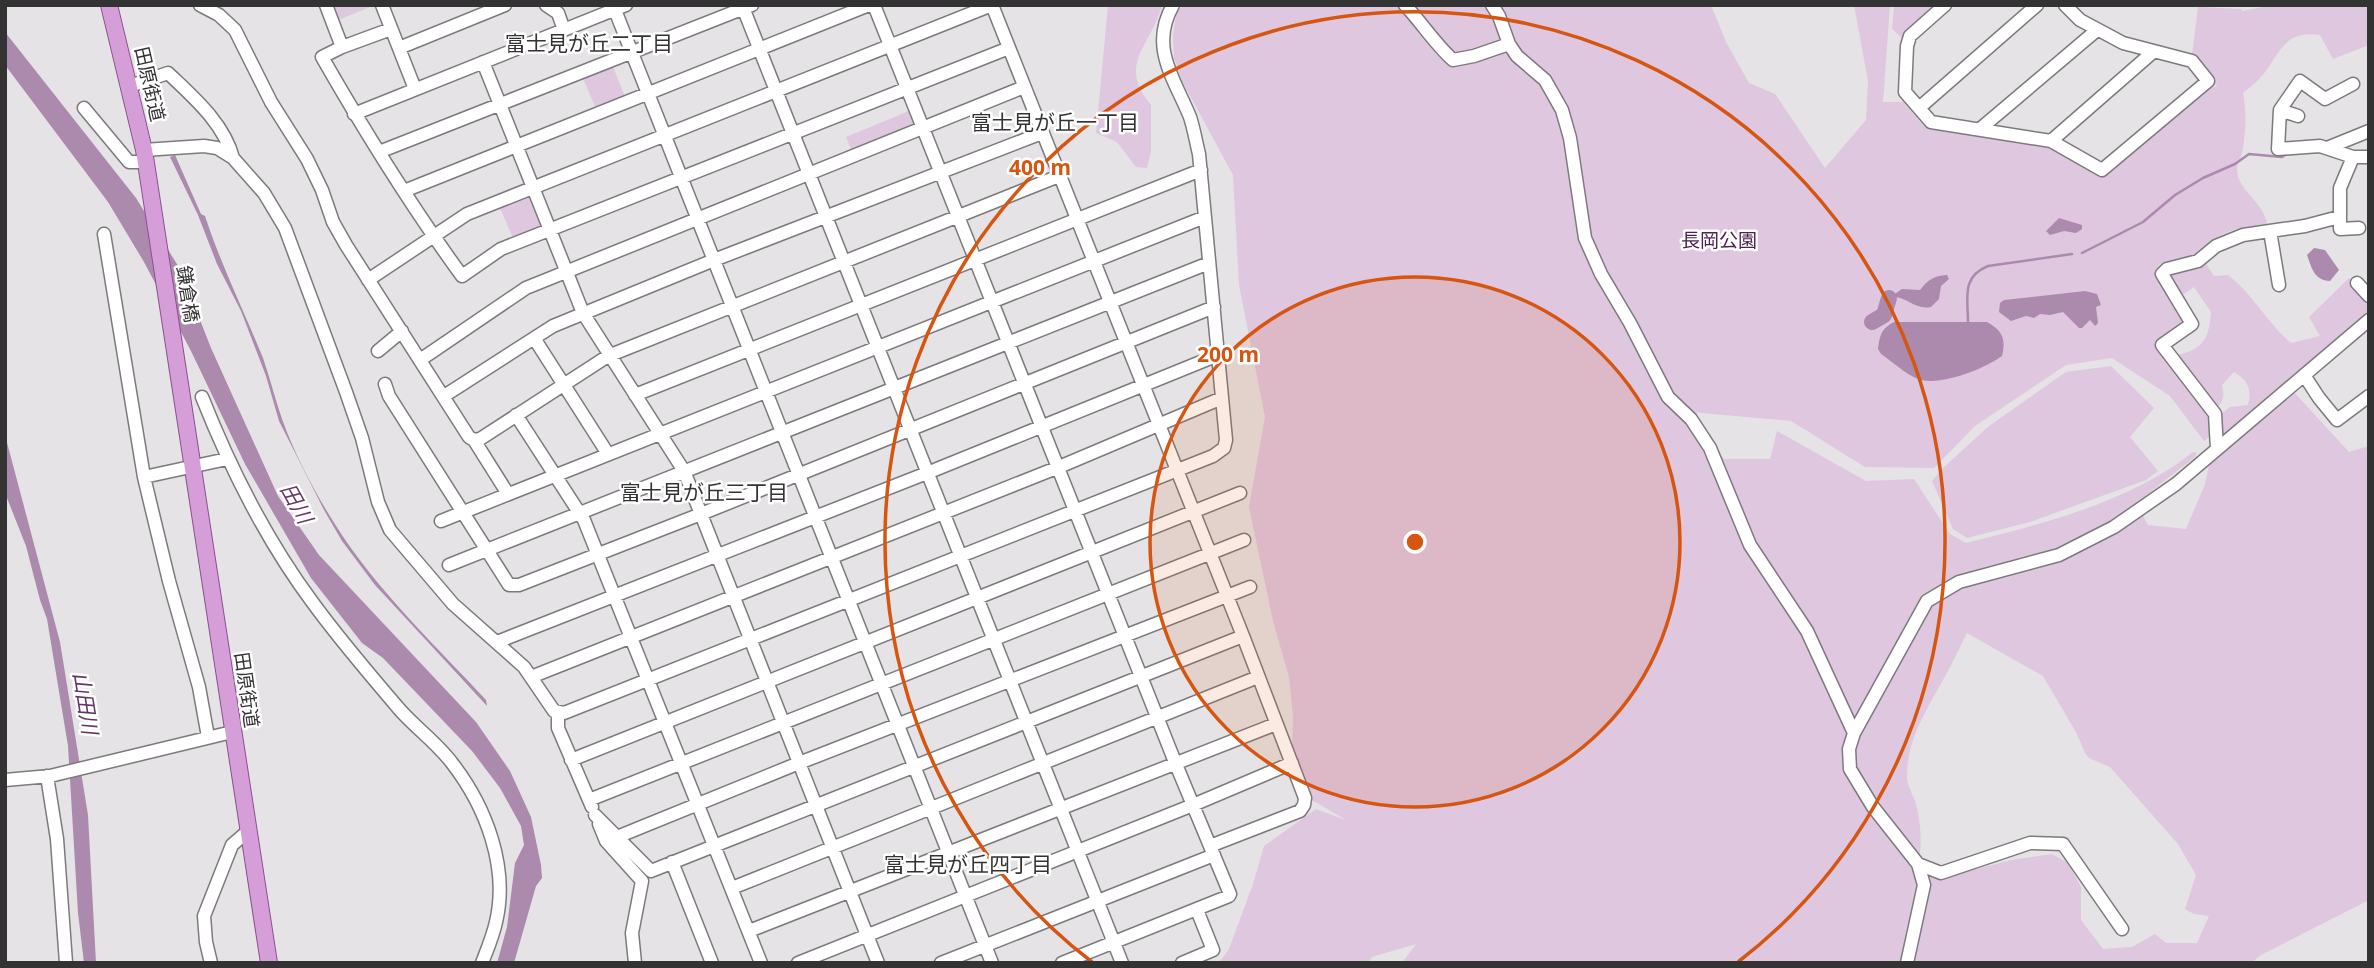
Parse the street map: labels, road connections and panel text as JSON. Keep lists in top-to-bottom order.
{
  "streets": {
    "main road": ["田原街道", "鎌倉橋"]
  },
  "crossings": [
    ["田原街道", "鎌倉橋"]
  ],
  "districts": [
    "富士見が丘二丁目",
    "富士見が丘一丁目",
    "富士見が丘三丁目",
    "富士見が丘四丁目"
  ],
  "water": ["田川", "山田川"],
  "parks": ["長岡公園"],
  "rings": ["400 m", "200 m"]
}
